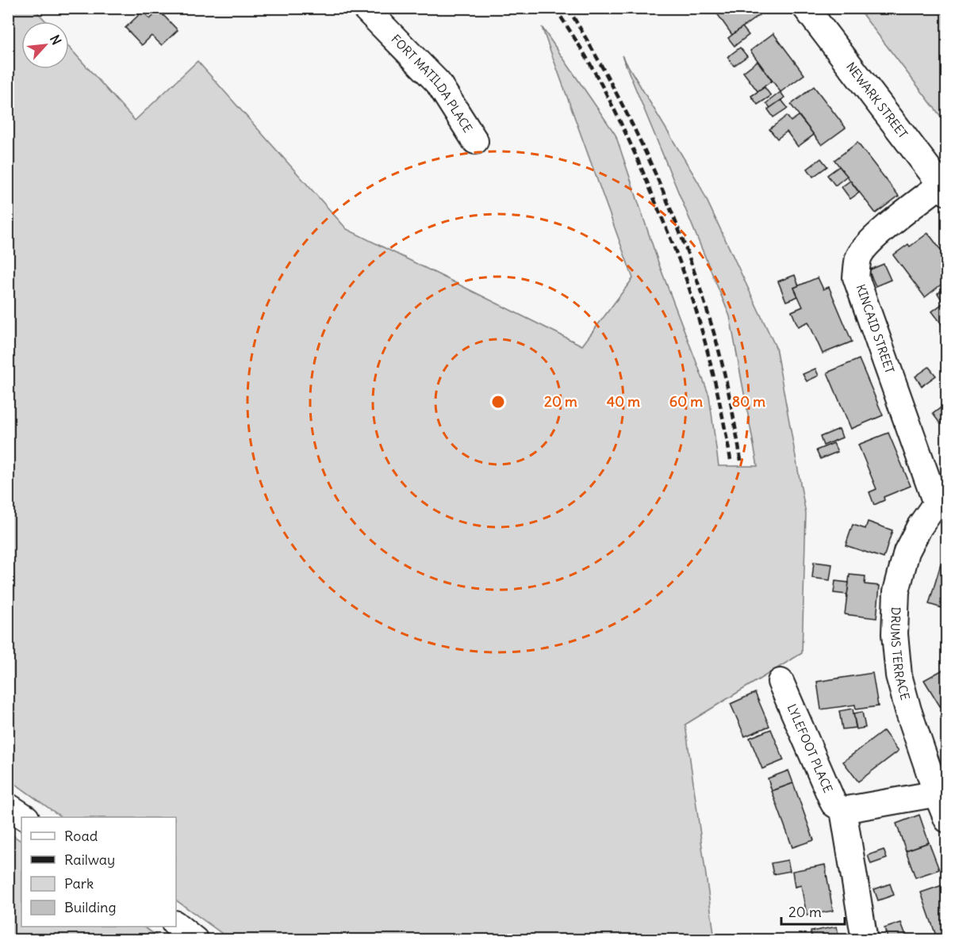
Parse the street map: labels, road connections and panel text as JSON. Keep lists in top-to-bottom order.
{
  "streets": {
    "street": [
      "FORT MATILDA PLACE",
      "NEWARK STREET",
      "KINCAID STREET",
      "DRUMS TERRACE",
      "LYLEFOOT PLACE"
    ]
  },
  "crossings": [
    ["NEWARK STREET", "KINCAID STREET"],
    ["KINCAID STREET", "DRUMS TERRACE"]
  ],
  "legend": [
    "Road",
    "Railway",
    "Park",
    "Building"
  ],
  "scale_bar": "20 m",
  "north": "top right",
  "rings": [
    "20 m",
    "40 m",
    "60 m",
    "80 m"
  ]
}
